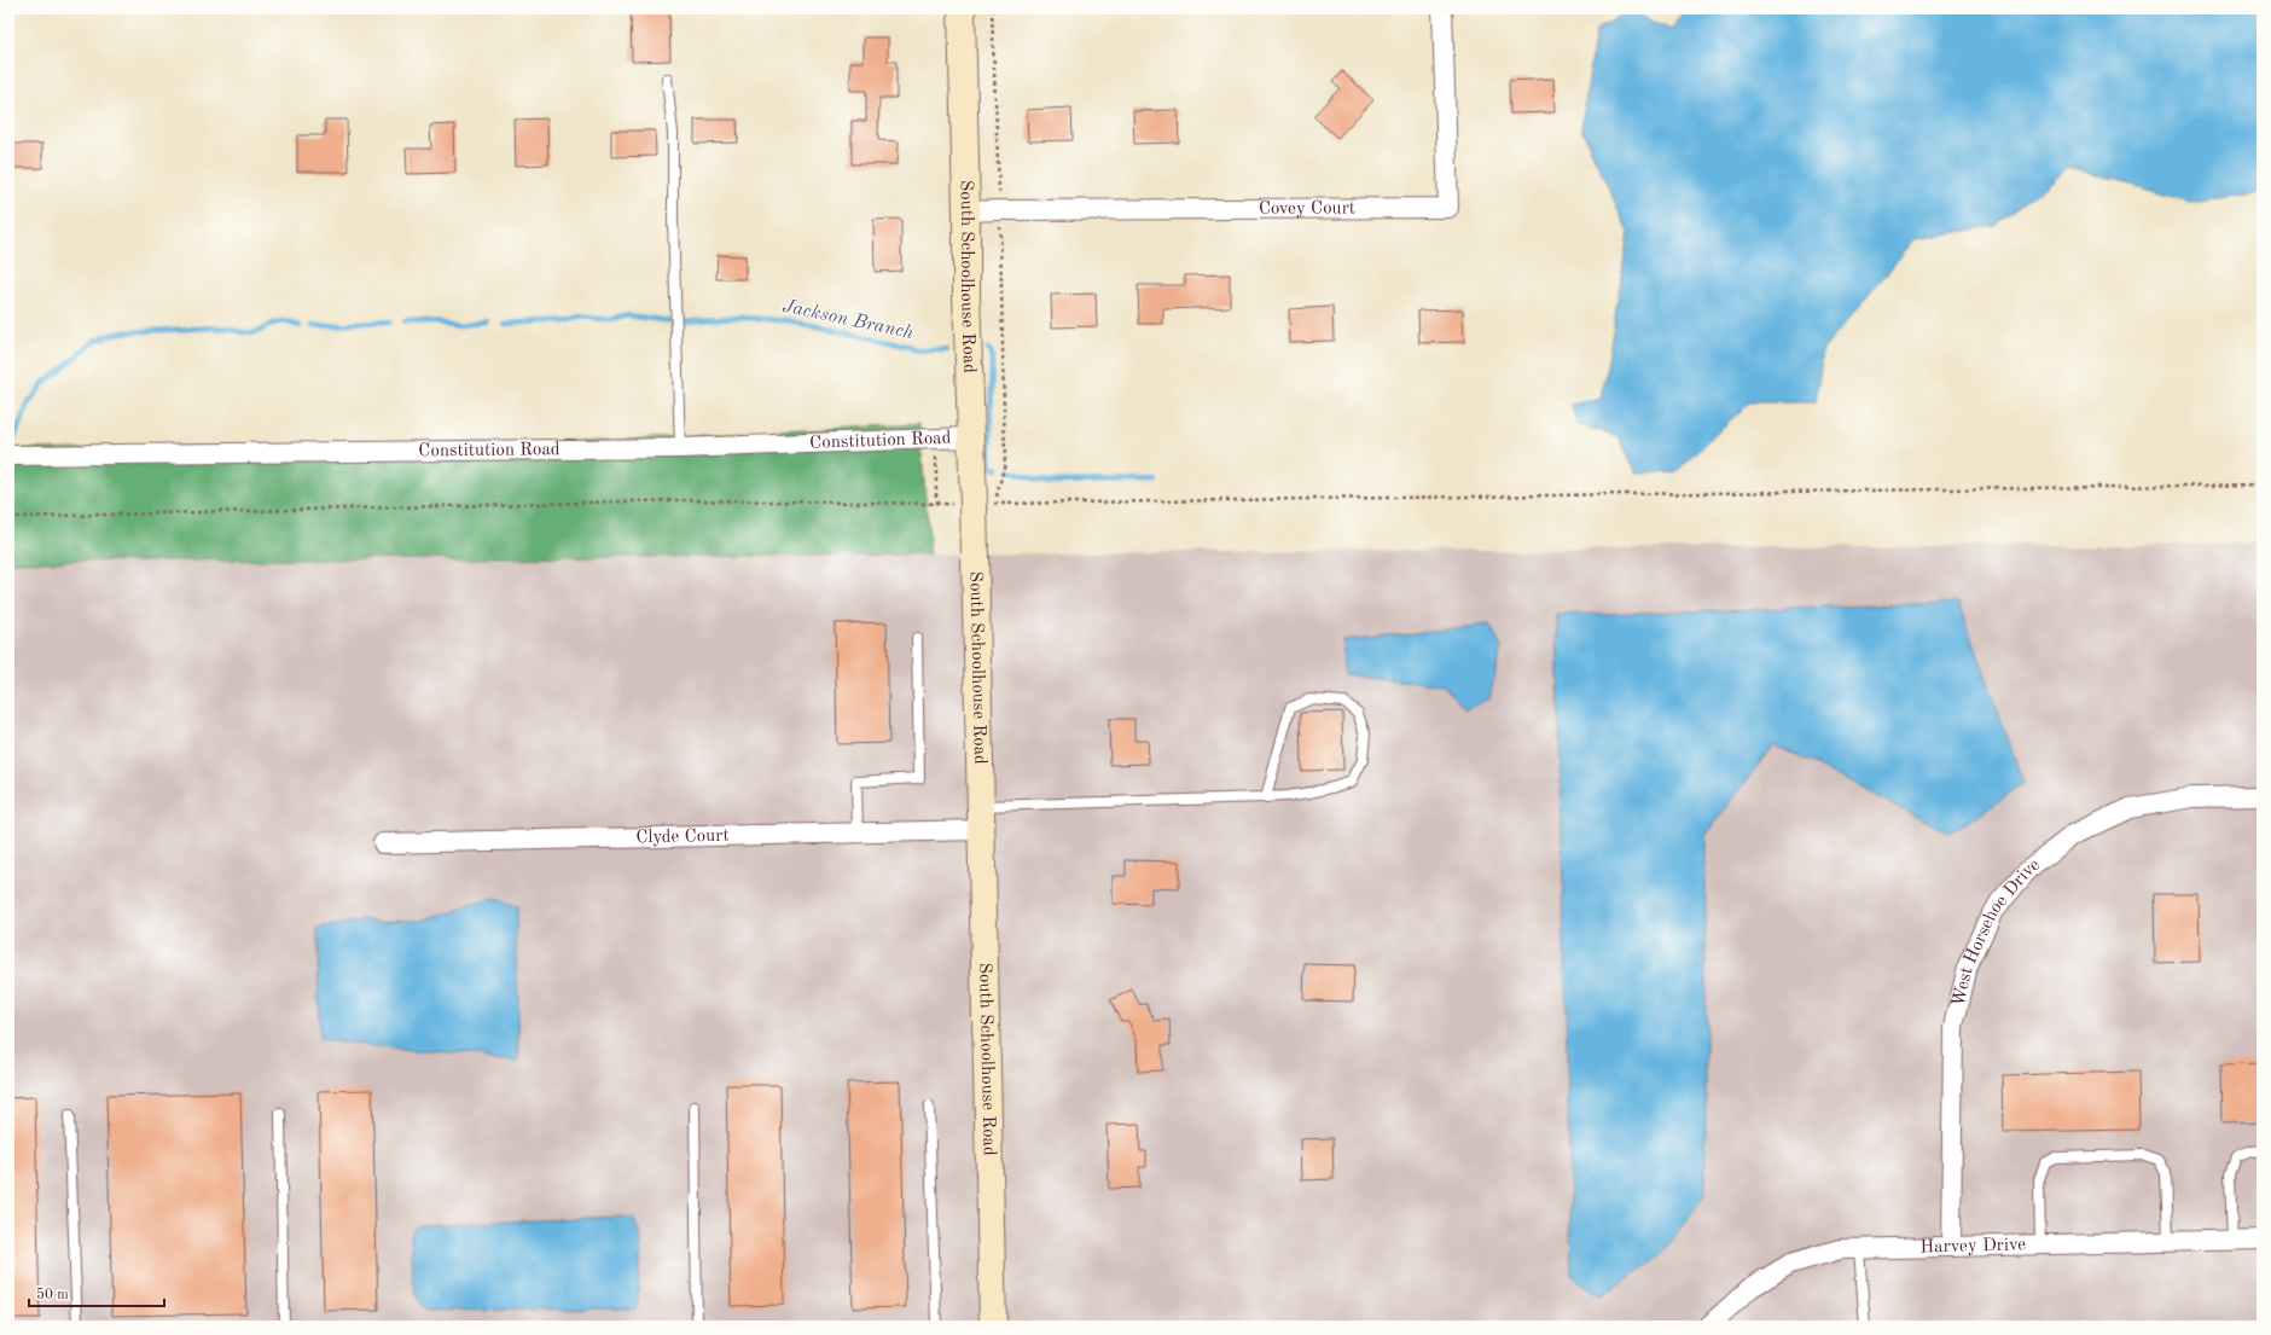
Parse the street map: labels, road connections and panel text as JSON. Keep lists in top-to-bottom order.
{
  "streets": {
    "street": [
      "Covey Court",
      "South Schoolhouse Road",
      "Constitution Road",
      "Clyde Court",
      "West Horsehoe Drive",
      "Harvey Drive"
    ]
  },
  "crossings": [
    ["Covey Court", "South Schoolhouse Road"],
    ["South Schoolhouse Road", "Constitution Road"],
    ["South Schoolhouse Road", "Clyde Court"],
    ["West Horsehoe Drive", "Harvey Drive"]
  ],
  "water": ["Jackson Branch"],
  "scale_bar": "50 m"
}
